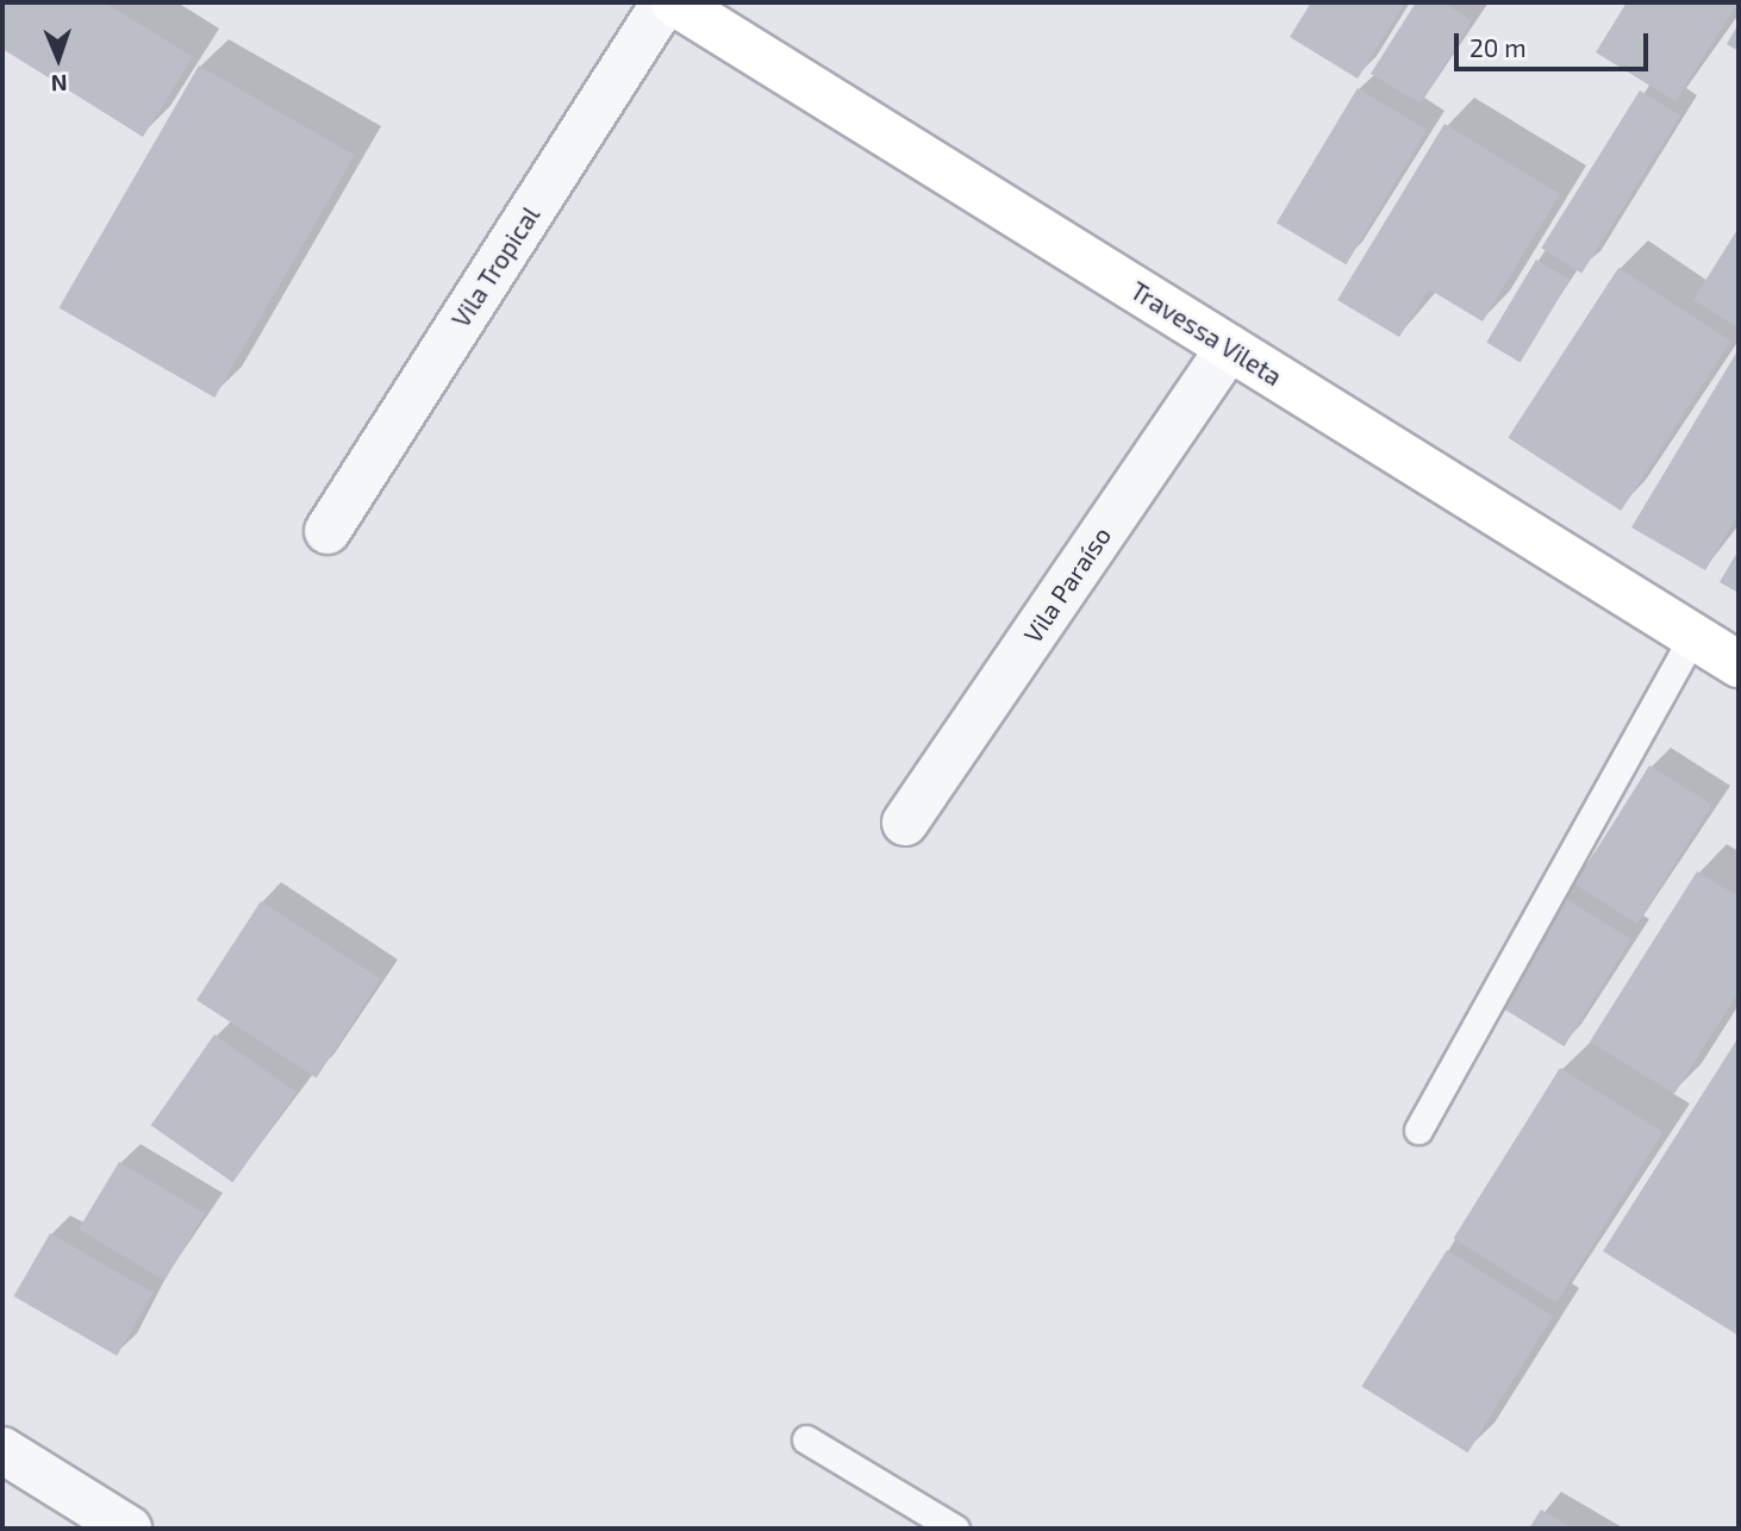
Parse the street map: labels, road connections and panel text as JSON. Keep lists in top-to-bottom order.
{
  "streets": {
    "street": ["Vila Tropical", "Travessa Vileta", "Vila Paraíso"]
  },
  "crossings": [
    ["Travessa Vileta", "Vila Paraíso"]
  ],
  "scale_bar": "20 m",
  "north": "bottom"
}
